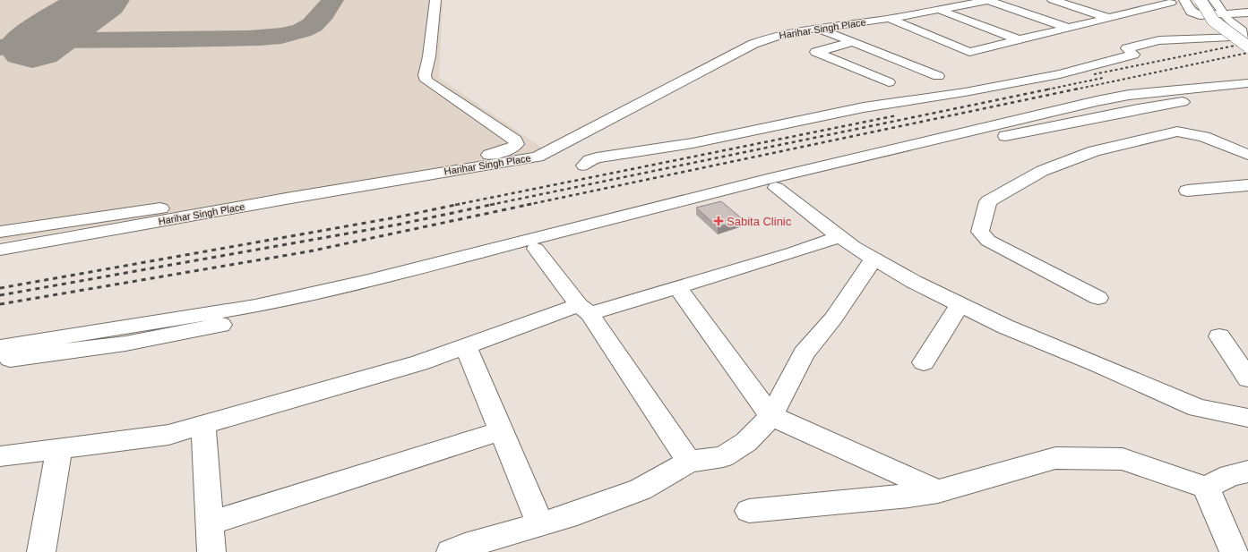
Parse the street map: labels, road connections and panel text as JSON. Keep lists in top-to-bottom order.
{
  "streets": {
    "street": ["Harihar Singh Place"]
  },
  "places": {
    "health": ["Sabita Clinic"]
  }
}
